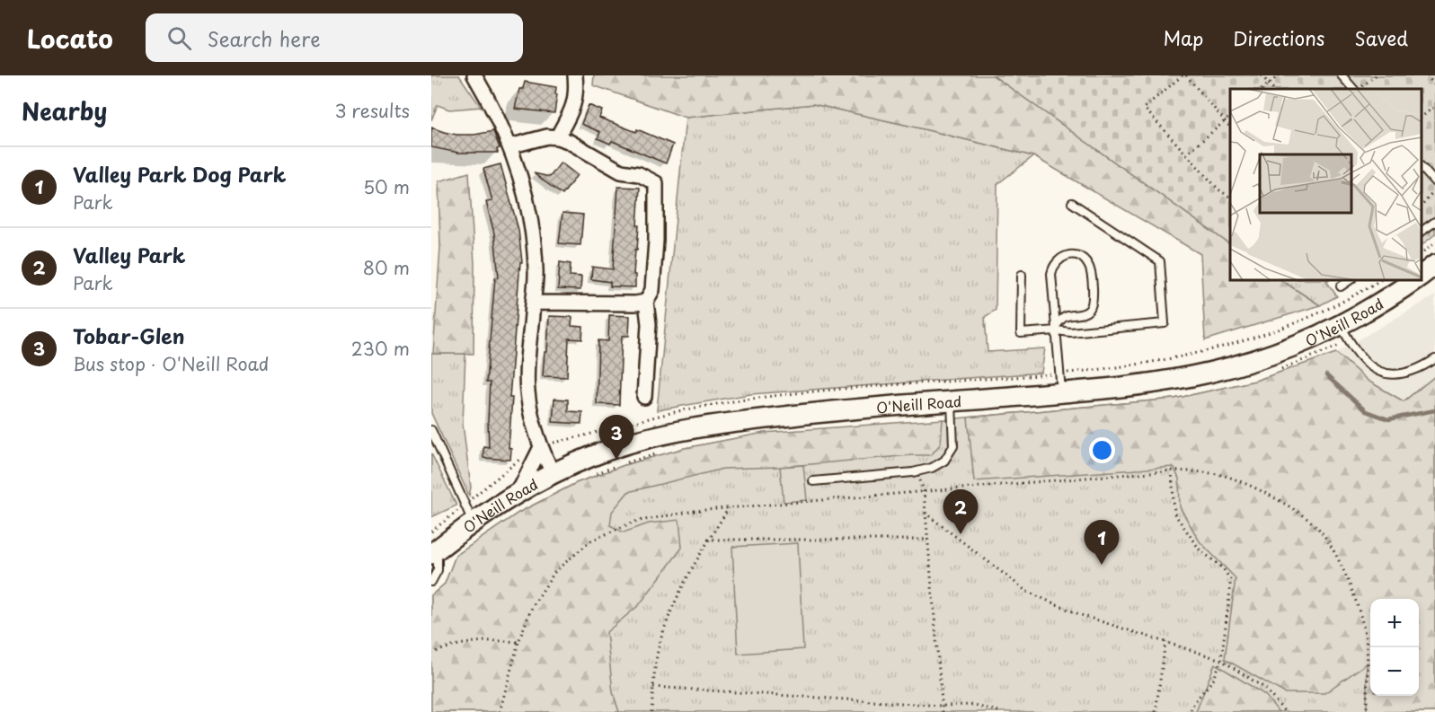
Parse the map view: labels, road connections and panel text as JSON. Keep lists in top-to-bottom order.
{
  "streets": {
    "main road": ["O'Neill Road"]
  },
  "page": {
    "header": "Locato",
    "search": "Search here",
    "nav": ["Map", "Directions", "Saved"],
    "heading": ["Nearby", "3 results"],
    "list": [
      {
        "mark": "1",
        "name": "Valley Park Dog Park",
        "note": "Park",
        "value": "50 m"
      },
      {
        "mark": "2",
        "name": "Valley Park",
        "note": "Park",
        "value": "80 m"
      },
      {
        "mark": "3",
        "name": "Tobar-Glen",
        "note": "Bus stop · O'Neill Road",
        "value": "230 m"
      }
    ],
    "pins": ["3", "2", "1"],
    "map_buttons": ["+", "−"]
  }
}
